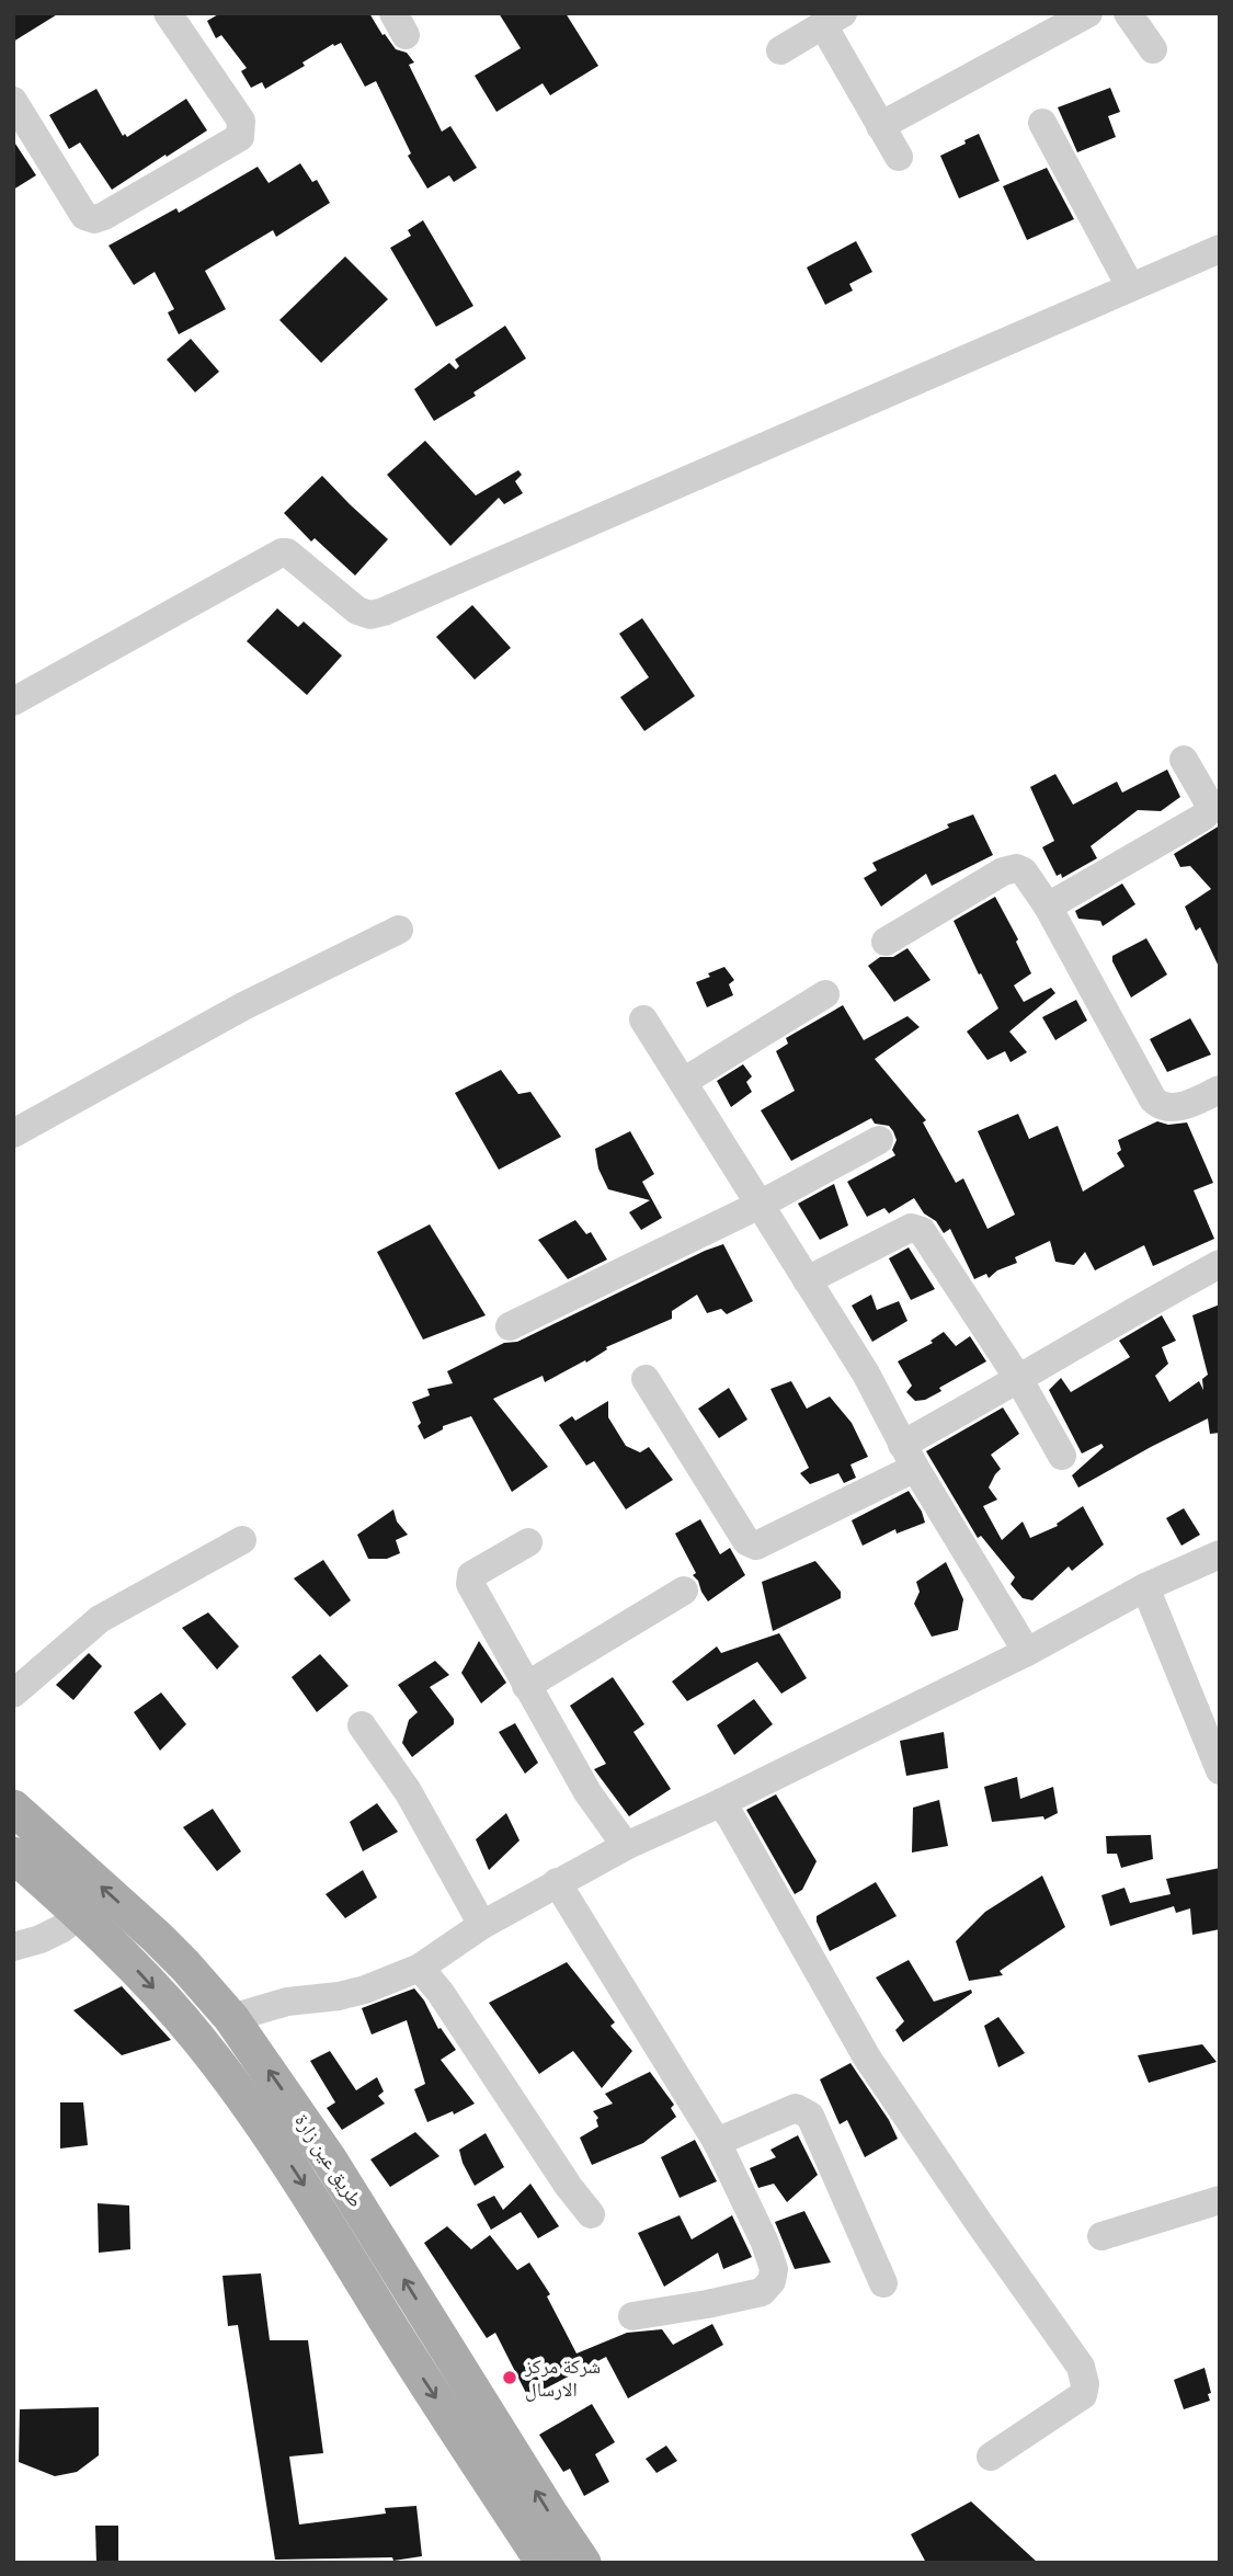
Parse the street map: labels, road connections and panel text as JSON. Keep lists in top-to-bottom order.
{
  "streets": {
    "main road": ["طريق عين زارة"]
  },
  "places": ["شركة مركز الارسال"]
}
